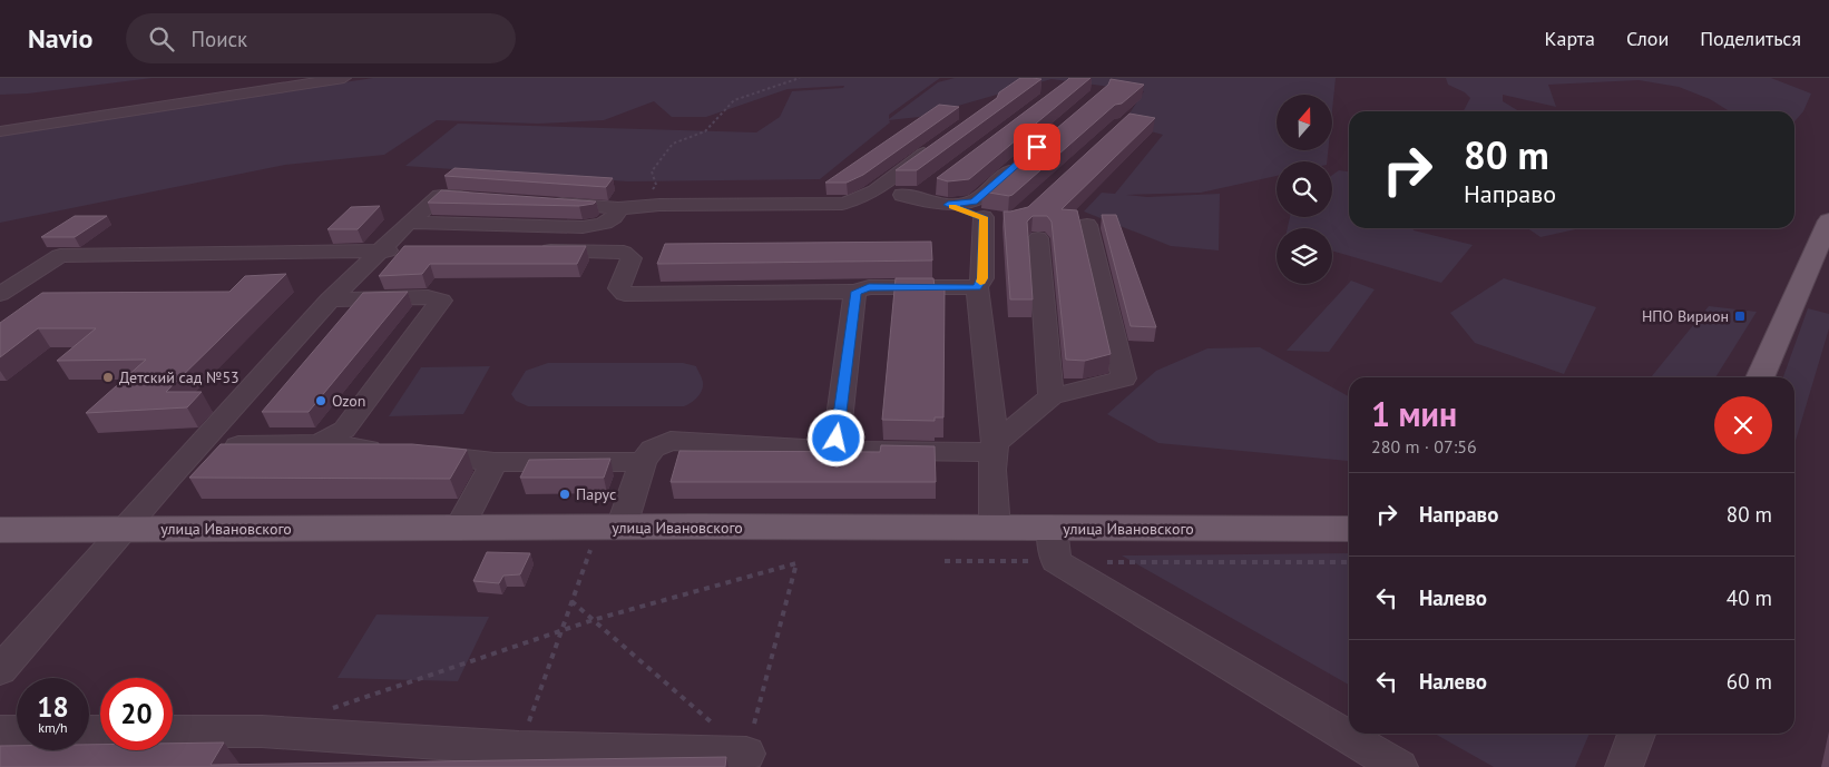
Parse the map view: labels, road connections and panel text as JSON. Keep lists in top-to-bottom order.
{
  "streets": {
    "main road": ["улица Ивановского"]
  },
  "places": {
    "transit": ["НПО Вирион"],
    "other": ["Детский сад №53", "Ozon", "Парус"]
  },
  "north": "top",
  "page": {
    "header": "Navio",
    "search": "Поиск",
    "nav": ["Карта", "Слои", "Поделиться"],
    "turn": ["80 m", "Направо"],
    "heading": ["1 мин", "280 m · 07:56"],
    "list": [
      {
        "name": "Направо",
        "value": "80 m"
      },
      {
        "name": "Налево",
        "value": "40 m"
      },
      {
        "name": "Налево",
        "value": "60 m"
      }
    ],
    "speed": "18 km/h",
    "limit": "20"
  }
}
